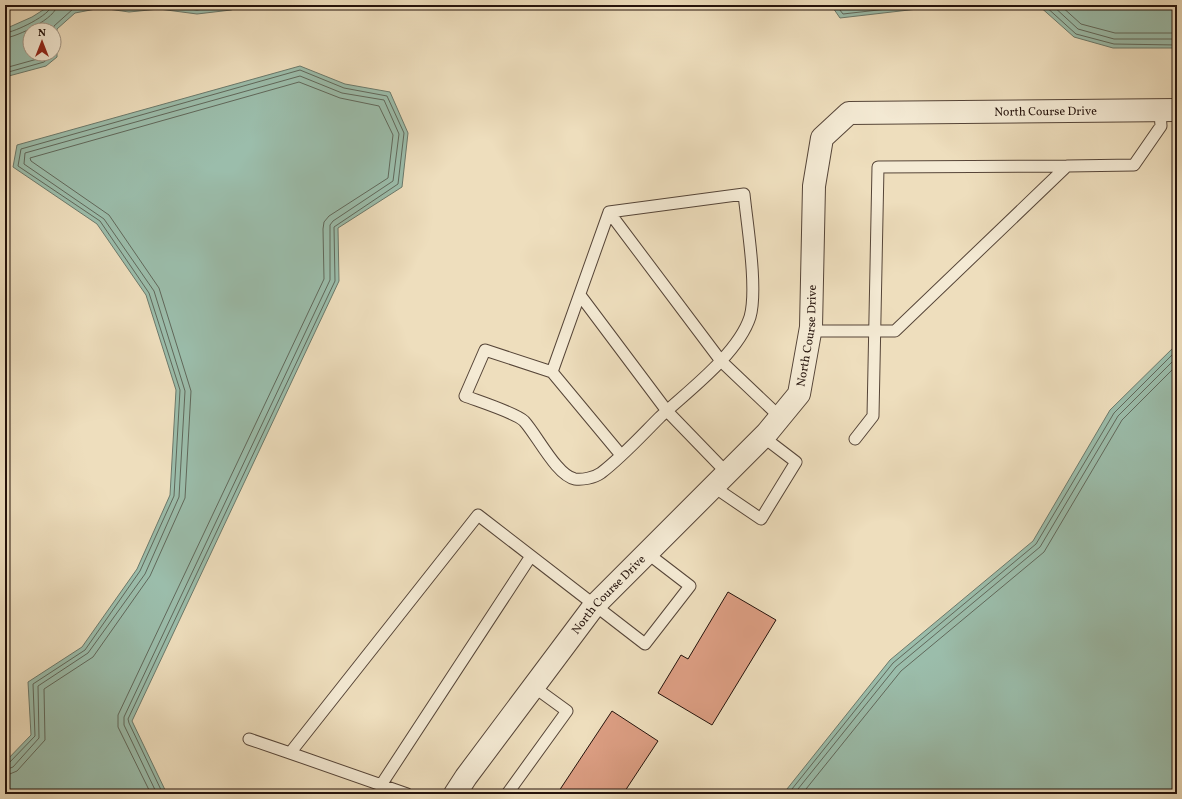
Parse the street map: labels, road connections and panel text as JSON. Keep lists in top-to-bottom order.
{
  "streets": {
    "street": ["North Course Drive"]
  },
  "north": "top"
}
